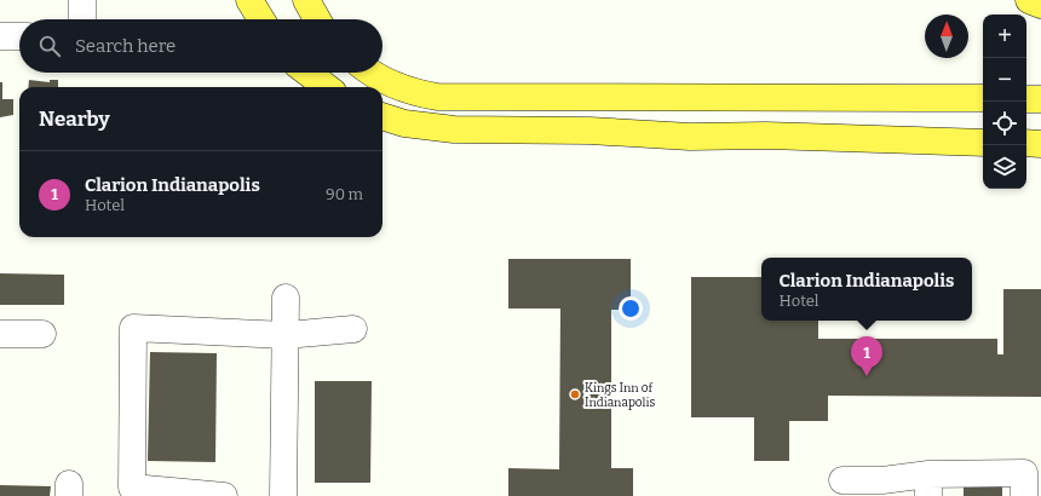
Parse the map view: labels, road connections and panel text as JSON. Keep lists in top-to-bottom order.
{
  "places": ["Kings Inn of Indianapolis"],
  "north": "top",
  "page": {
    "map_buttons": ["+", "−"],
    "search": "Search here",
    "heading": "Nearby",
    "list": [
      {
        "mark": "1",
        "name": "Clarion Indianapolis",
        "note": "Hotel",
        "value": "90 m"
      }
    ],
    "popup": ["Clarion Indianapolis", "Hotel"],
    "pins": "1"
  }
}
